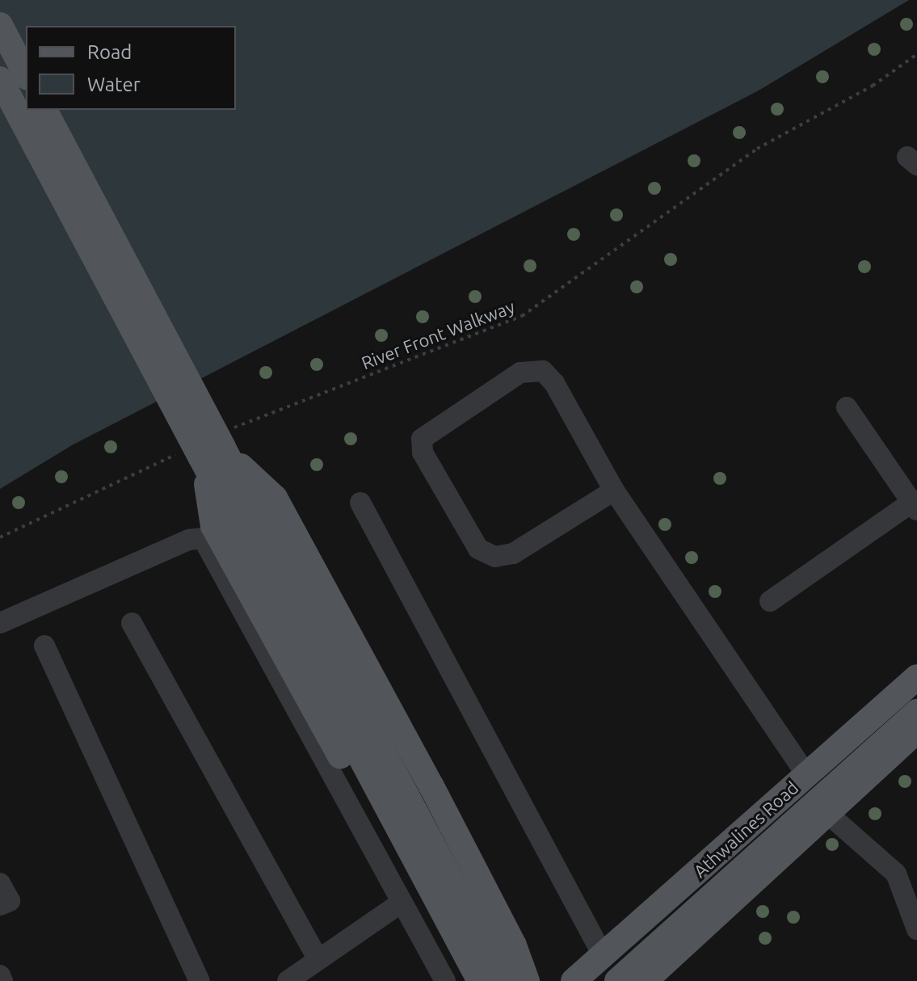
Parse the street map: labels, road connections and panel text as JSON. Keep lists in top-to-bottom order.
{
  "streets": {
    "main road": ["Athwalines Road"],
    "path": ["River Front Walkway"]
  },
  "legend": ["Road", "Water"]
}
